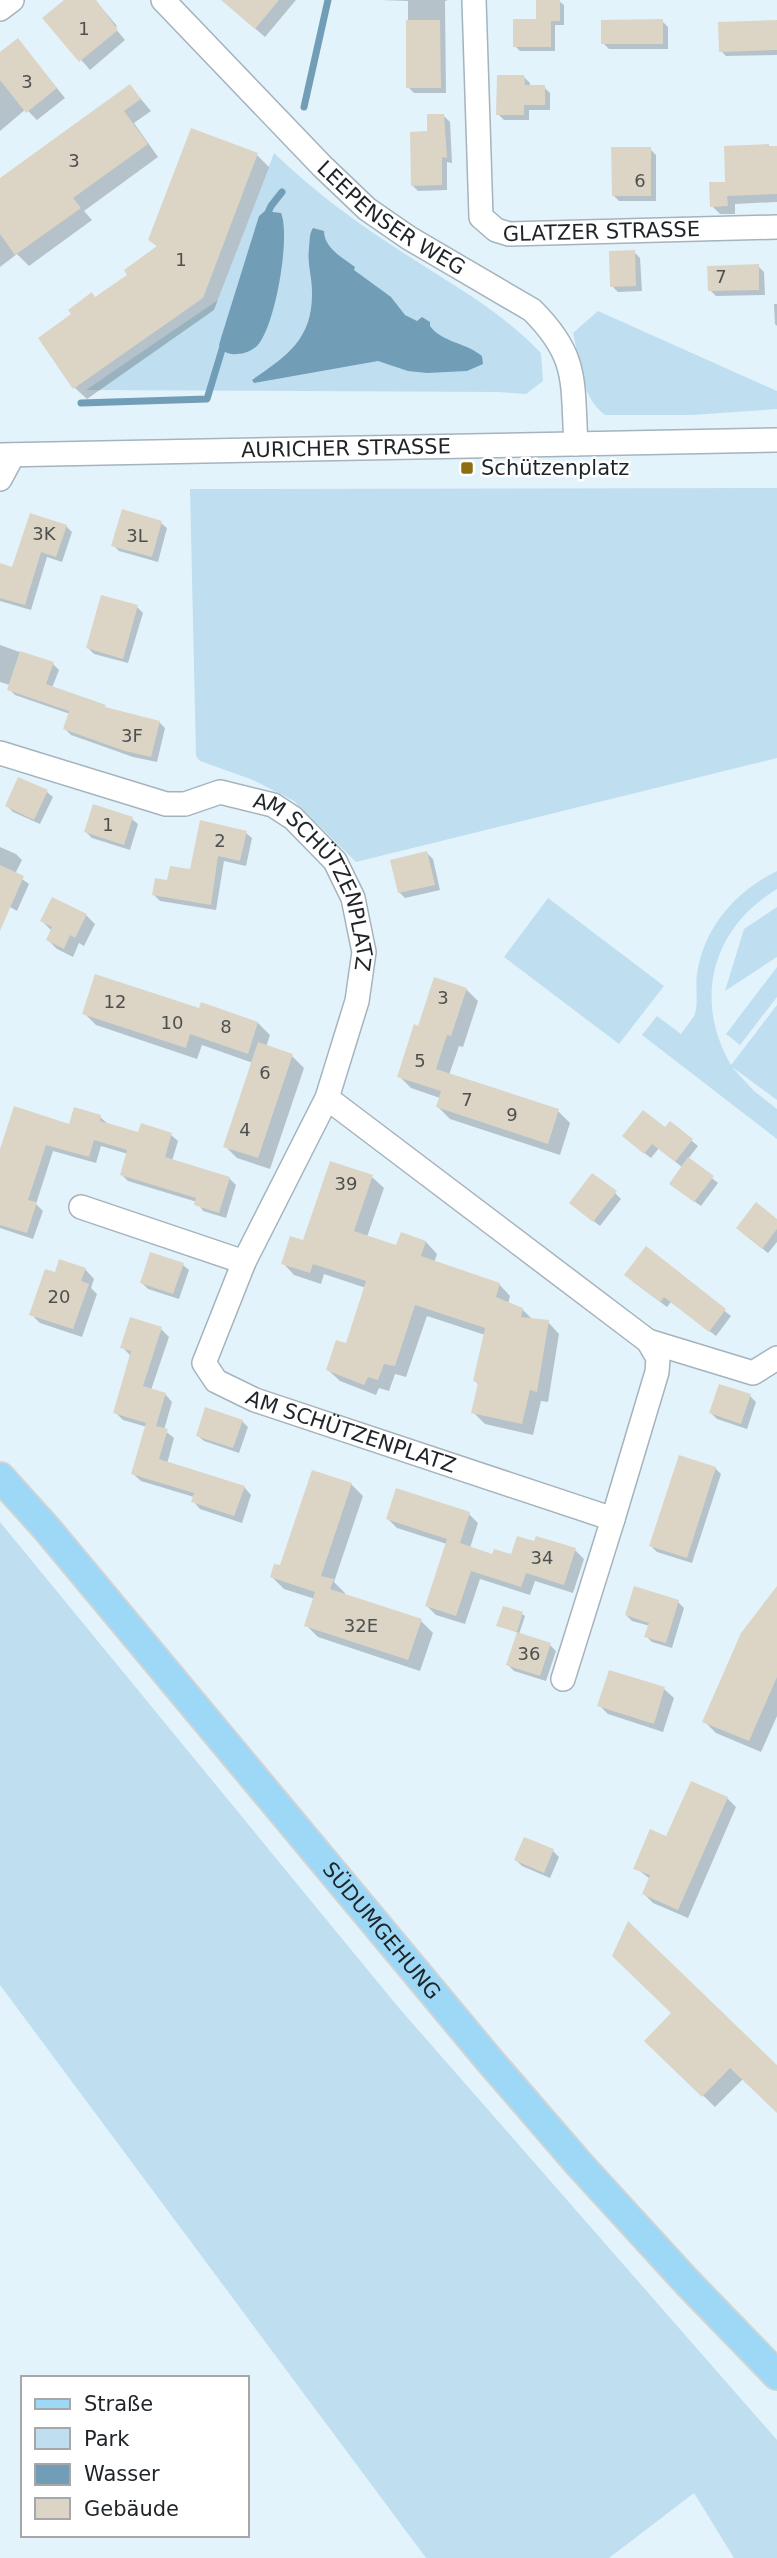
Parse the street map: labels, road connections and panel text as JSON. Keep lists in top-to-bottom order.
{
  "streets": {
    "main road": ["SÜDUMGEHUNG"],
    "street": [
      "LEEPENSER WEG",
      "GLATZER STRASSE",
      "AURICHER STRASSE",
      "AM SCHÜTZENPLATZ"
    ]
  },
  "crossings": [
    ["LEEPENSER WEG", "AURICHER STRASSE"]
  ],
  "places": {
    "transit": ["Schützenplatz"]
  },
  "house_numbers": [
    "1",
    "3",
    "3",
    "6",
    "1",
    "7",
    "3K",
    "3L",
    "3F",
    "1",
    "2",
    "3",
    "12",
    "10",
    "8",
    "5",
    "6",
    "7",
    "9",
    "4",
    "39",
    "20",
    "34",
    "32E",
    "36"
  ],
  "legend": [
    "Straße",
    "Park",
    "Wasser",
    "Gebäude"
  ]
}
